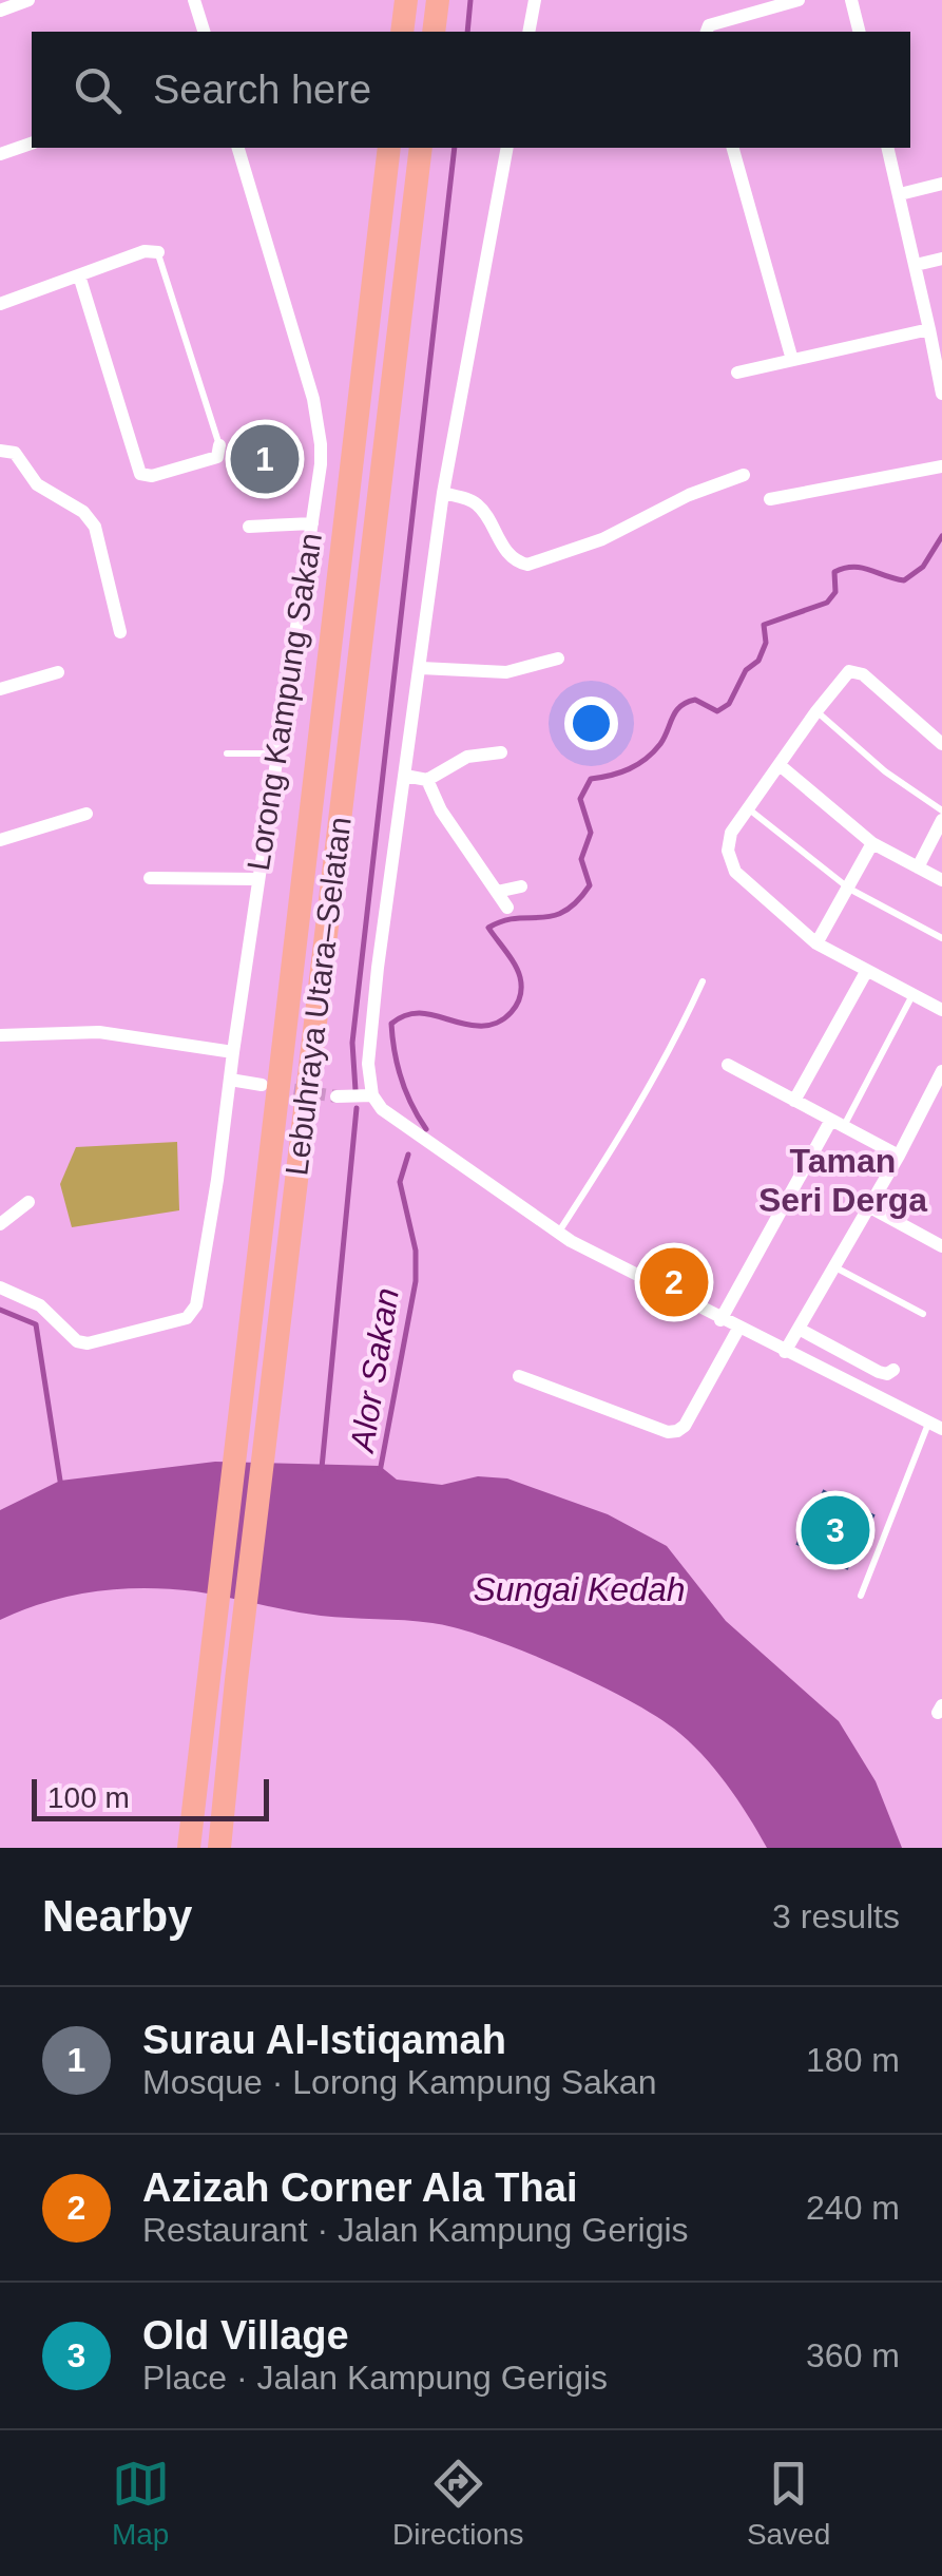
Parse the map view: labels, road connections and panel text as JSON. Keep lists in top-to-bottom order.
{
  "streets": {
    "highway": ["Lebuhraya Utara–Selatan"],
    "street": ["Lorong Kampung Sakan"]
  },
  "districts": ["Taman Seri Derga"],
  "water": ["Alor Sakan", "Sungai Kedah"],
  "scale_bar": "100 m",
  "page": {
    "search": "Search here",
    "pins": ["1", "2", "3"],
    "scale": "100 m",
    "heading": ["Nearby", "3 results"],
    "list": [
      {
        "mark": "1",
        "name": "Surau Al-Istiqamah",
        "note": "Mosque · Lorong Kampung Sakan",
        "value": "180 m"
      },
      {
        "mark": "2",
        "name": "Azizah Corner Ala Thai",
        "note": "Restaurant · Jalan Kampung Gerigis",
        "value": "240 m"
      },
      {
        "mark": "3",
        "name": "Old Village",
        "note": "Place · Jalan Kampung Gerigis",
        "value": "360 m"
      }
    ],
    "nav": ["Map", "Directions", "Saved"]
  }
}
